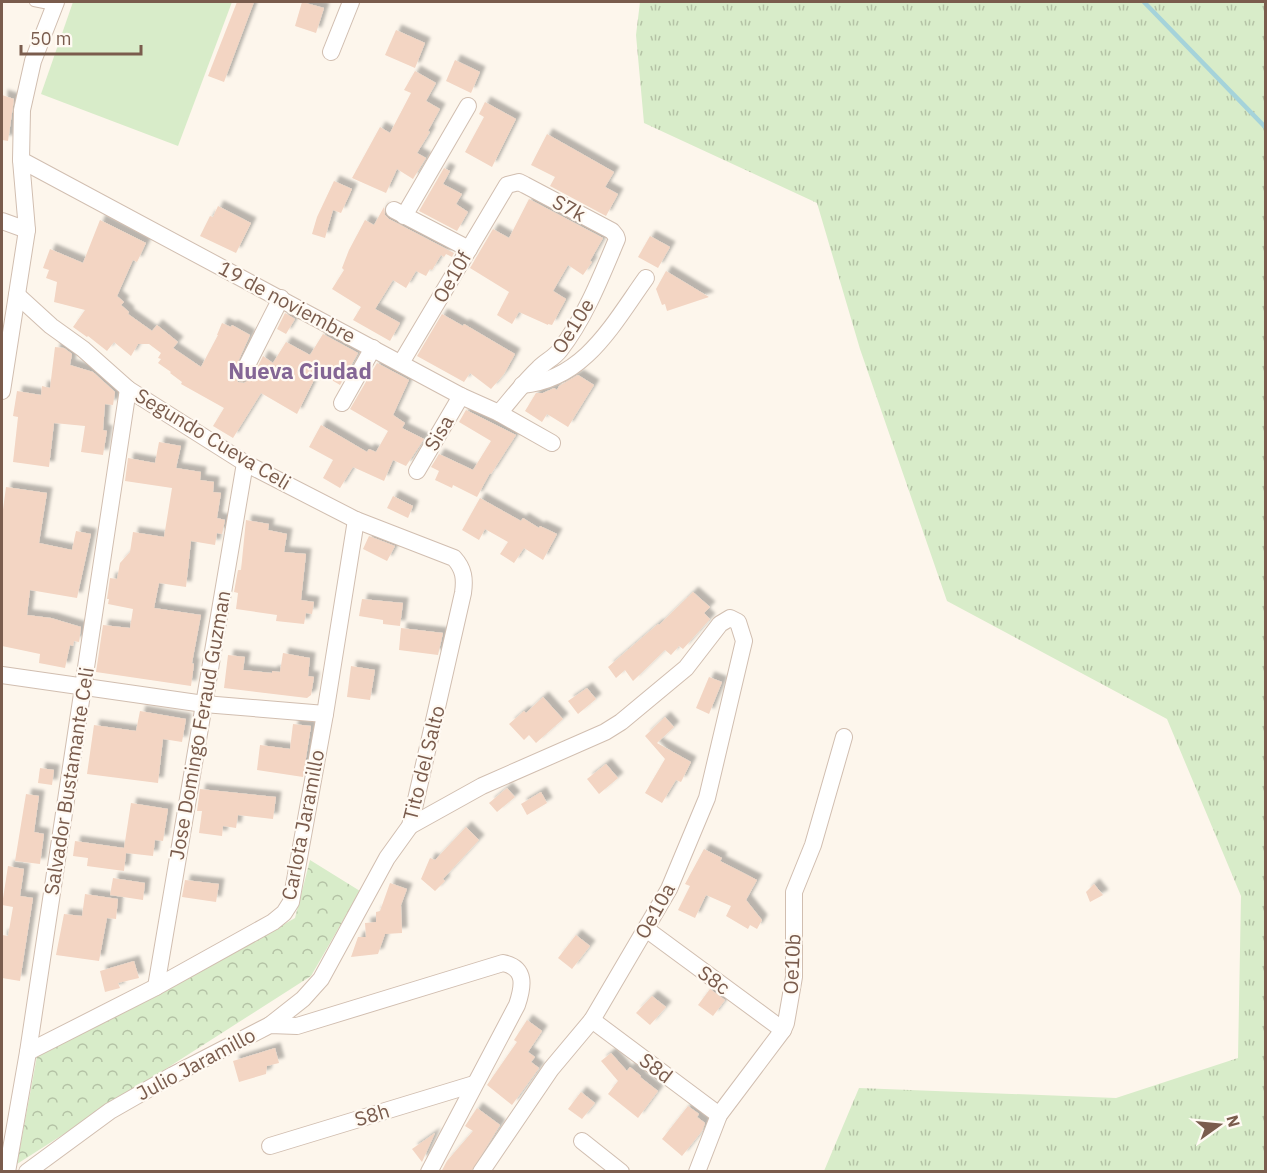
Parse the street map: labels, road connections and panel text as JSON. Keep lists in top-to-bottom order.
{
  "streets": {
    "street": [
      "S7k",
      "Oe10f",
      "19 de noviembre",
      "Oe10e",
      "Sisa",
      "Segundo Cueva Celi",
      "Jose Domingo Feraud Guzman",
      "Tito del Salto",
      "Salvador Bustamante Celi",
      "Carlota Jaramillo",
      "Oe10a",
      "Oe10b",
      "S8c",
      "Julio Jaramillo",
      "S8d",
      "S8h"
    ]
  },
  "crossings": [
    ["S7k", "Oe10f"],
    ["S7k", "Oe10e"],
    ["Oe10f", "19 de noviembre"],
    ["19 de noviembre", "Oe10e"],
    ["19 de noviembre", "Sisa"],
    ["Segundo Cueva Celi", "Jose Domingo Feraud Guzman"],
    ["Segundo Cueva Celi", "Tito del Salto"],
    ["Segundo Cueva Celi", "Salvador Bustamante Celi"],
    ["Segundo Cueva Celi", "Carlota Jaramillo"],
    ["Jose Domingo Feraud Guzman", "Carlota Jaramillo"],
    ["Tito del Salto", "Oe10a"],
    ["Tito del Salto", "Julio Jaramillo"],
    ["Salvador Bustamante Celi", "Carlota Jaramillo"],
    ["Oe10a", "S8c"],
    ["Oe10a", "S8d"],
    ["Oe10b", "S8c"],
    ["Oe10b", "S8d"],
    ["Julio Jaramillo", "S8h"]
  ],
  "districts": ["Nueva Ciudad"],
  "scale_bar": "50 m",
  "north": "right"
}
